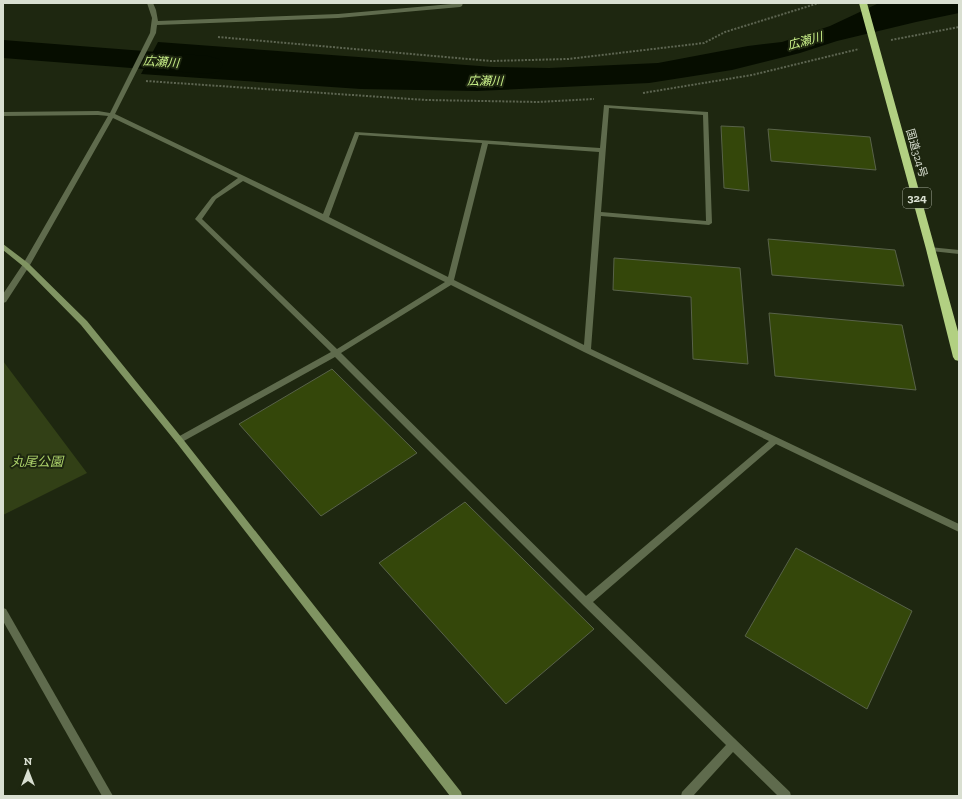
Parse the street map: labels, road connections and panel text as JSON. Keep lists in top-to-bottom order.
{
  "streets": {
    "highway": ["国道324号", "324"]
  },
  "water": ["広瀬川"],
  "parks": ["丸尾公園"],
  "north": "top"
}
